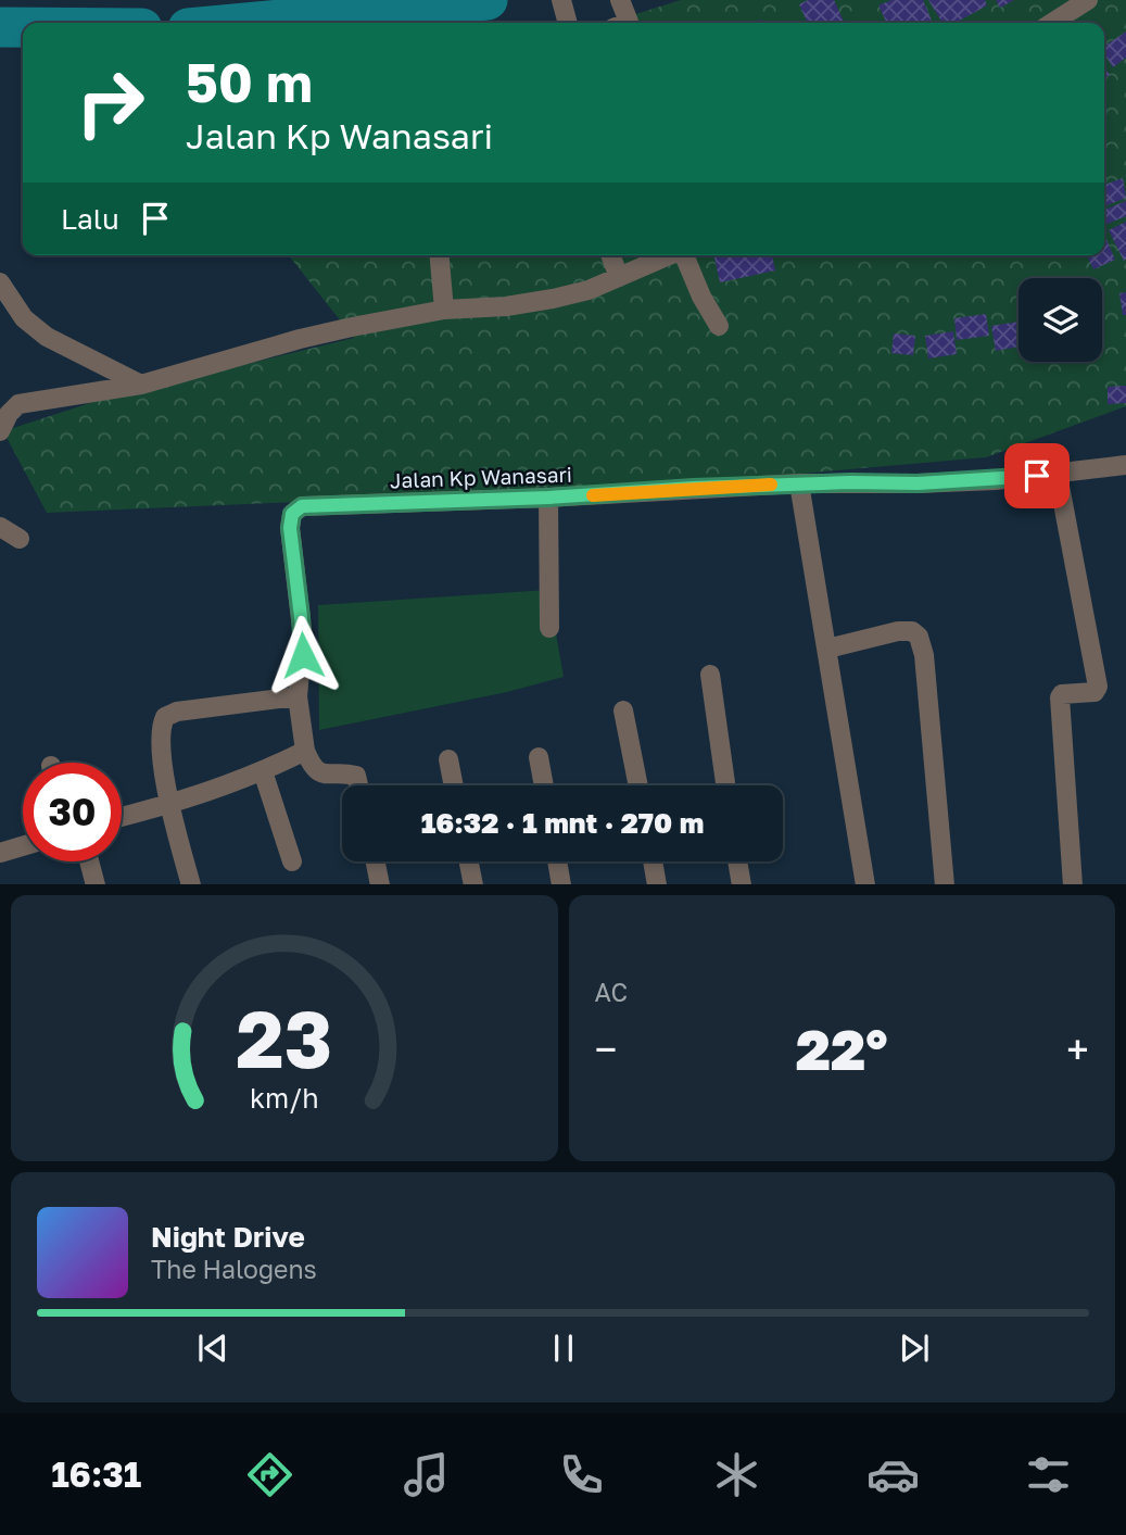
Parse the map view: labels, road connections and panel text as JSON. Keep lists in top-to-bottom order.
{
  "streets": {
    "street": ["Jalan Kp Wanasari"]
  },
  "page": {
    "turn": ["50 m", "Jalan Kp Wanasari"],
    "then": "Lalu",
    "limit": "30",
    "trip": "16:32 · 1 mnt · 270 m",
    "tile": "AC",
    "heat": ["−", "22°", "+"],
    "song": ["Night Drive", "The Halogens"],
    "tabs": "16:31",
    "gauge": ["23", "km/h"]
  }
}
